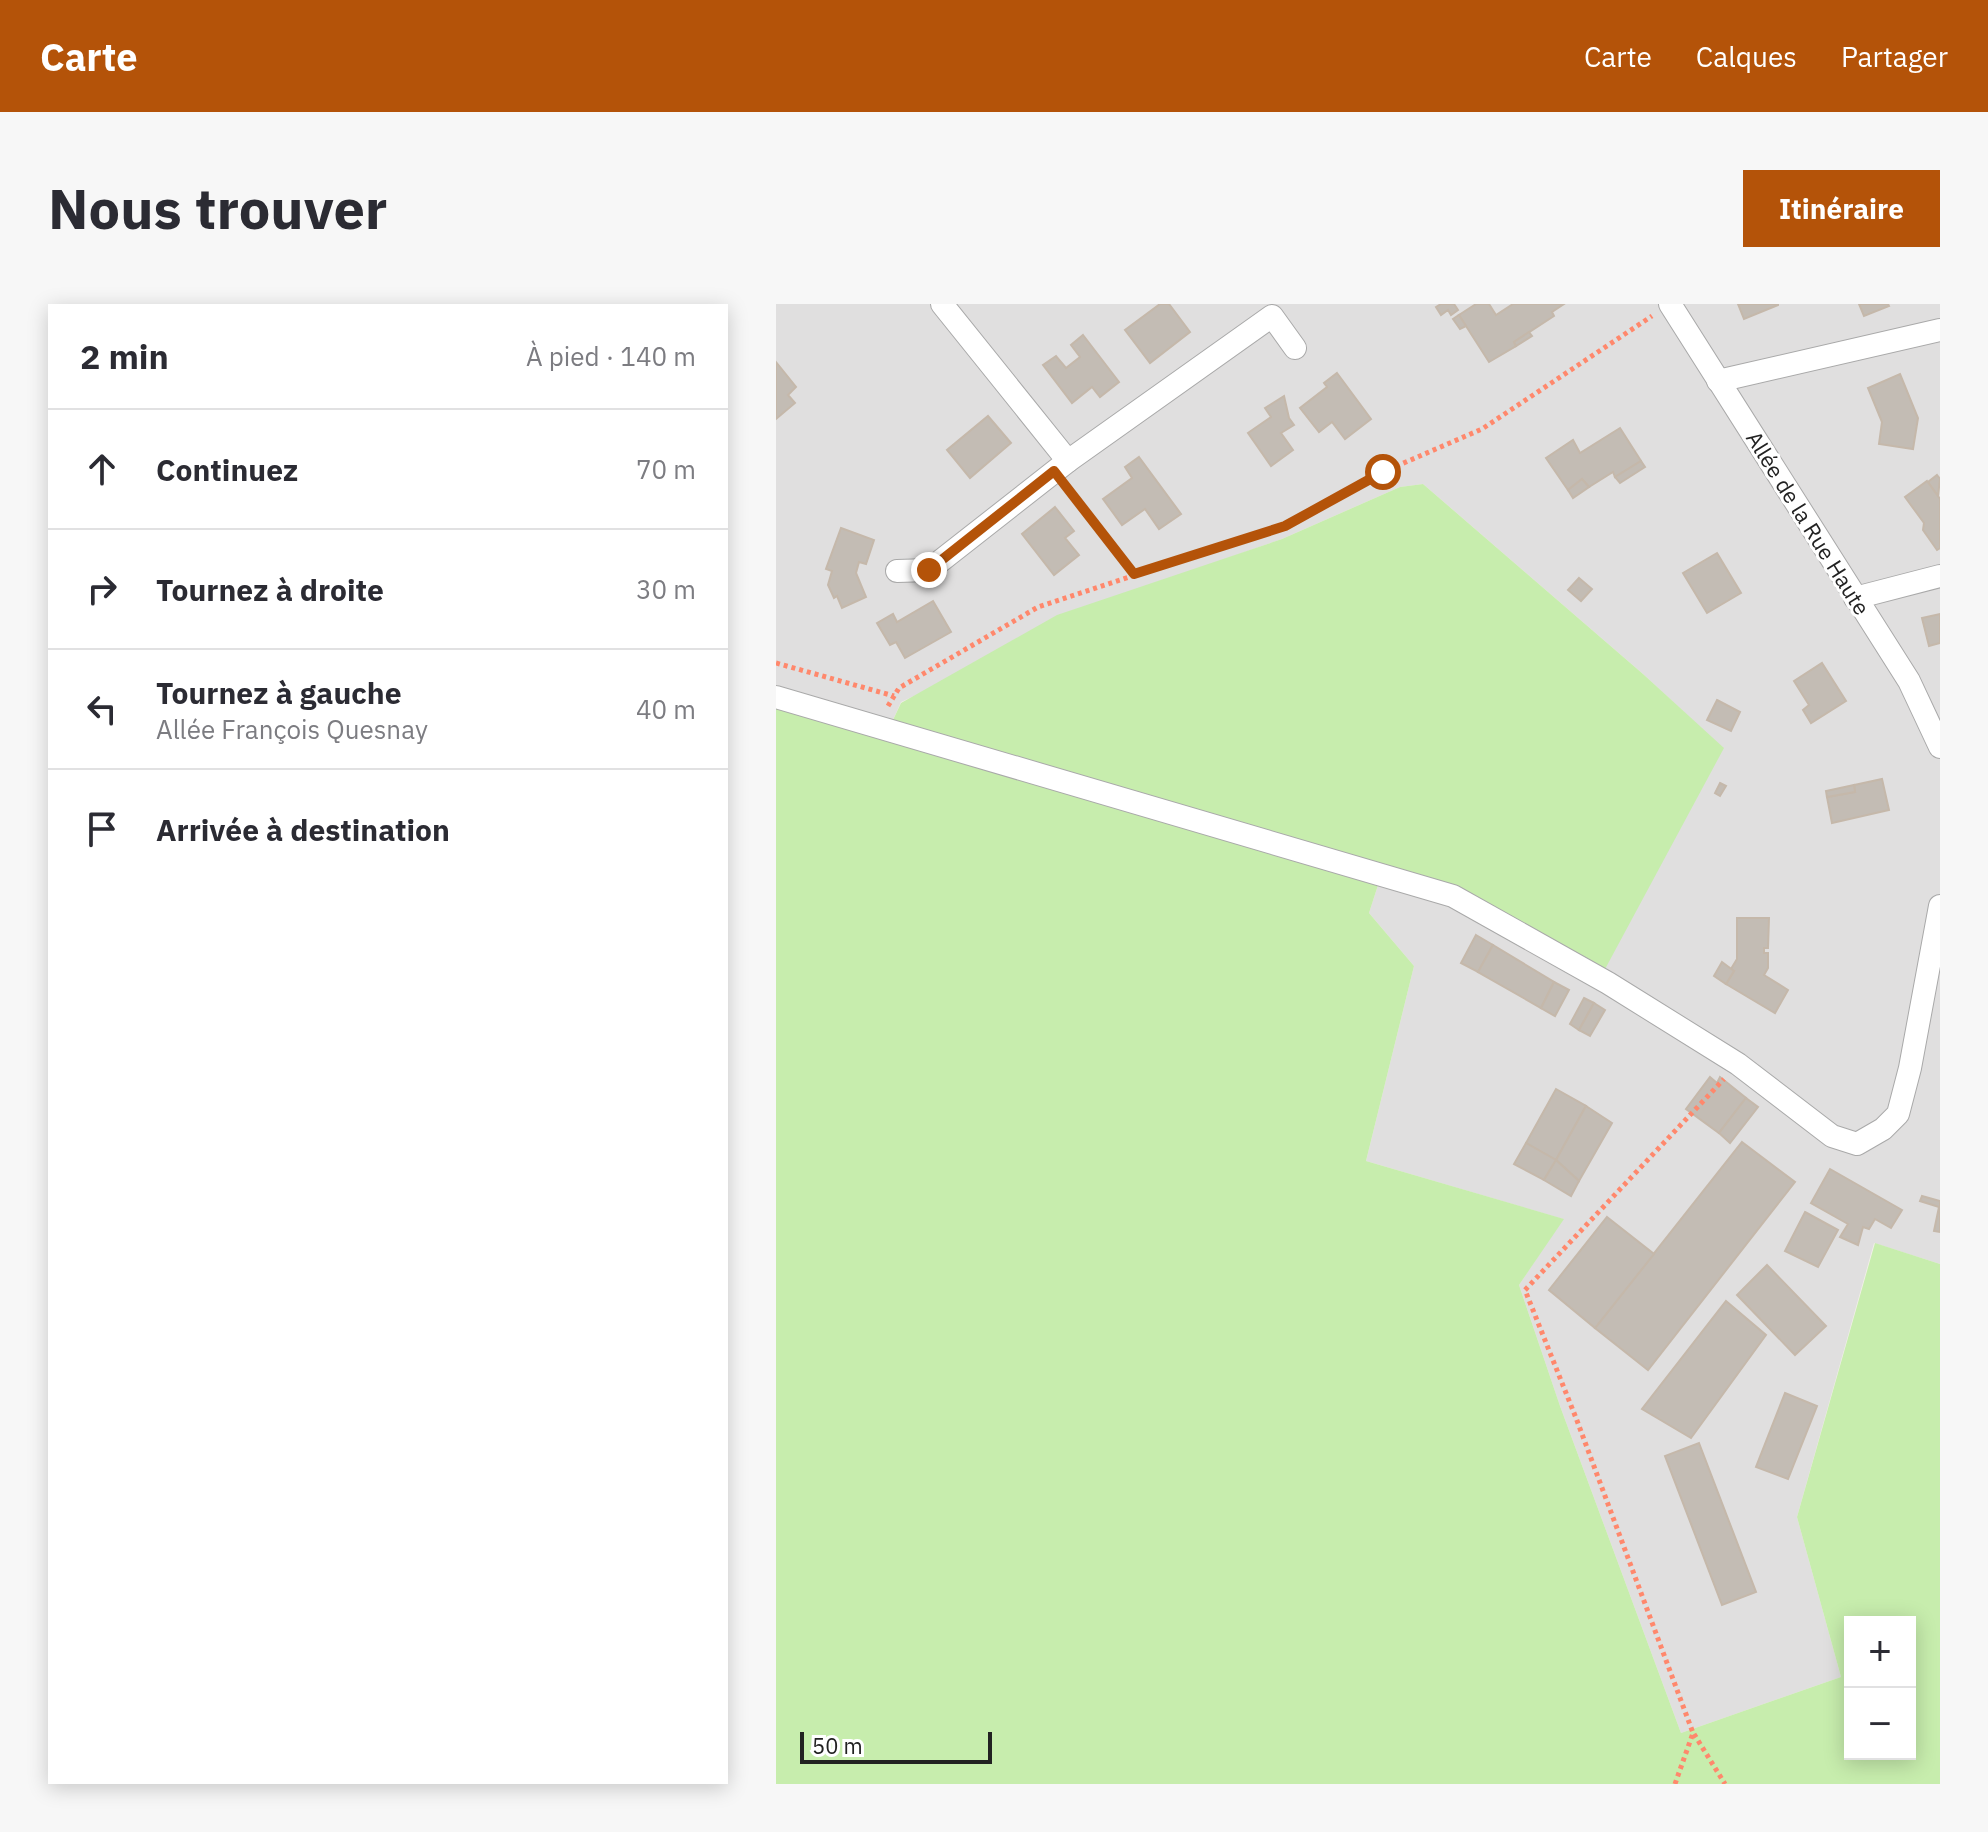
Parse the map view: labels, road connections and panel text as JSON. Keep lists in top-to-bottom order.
{
  "streets": {
    "street": ["Allée de la Rue Haute"]
  },
  "scale_bar": "50 m",
  "page": {
    "header": "Carte",
    "nav": ["Carte", "Calques", "Partager"],
    "buttons": "Itinéraire",
    "title": "Nous trouver",
    "heading": ["2 min", "À pied · 140 m"],
    "list": [
      ["Continuez", "70 m"],
      ["Tournez à droite", "30 m"],
      ["Tournez à gauche", "Allée François Quesnay", "40 m"],
      "Arrivée à destination"
    ],
    "map_buttons": ["+", "−"],
    "scale": "50 m"
  }
}
